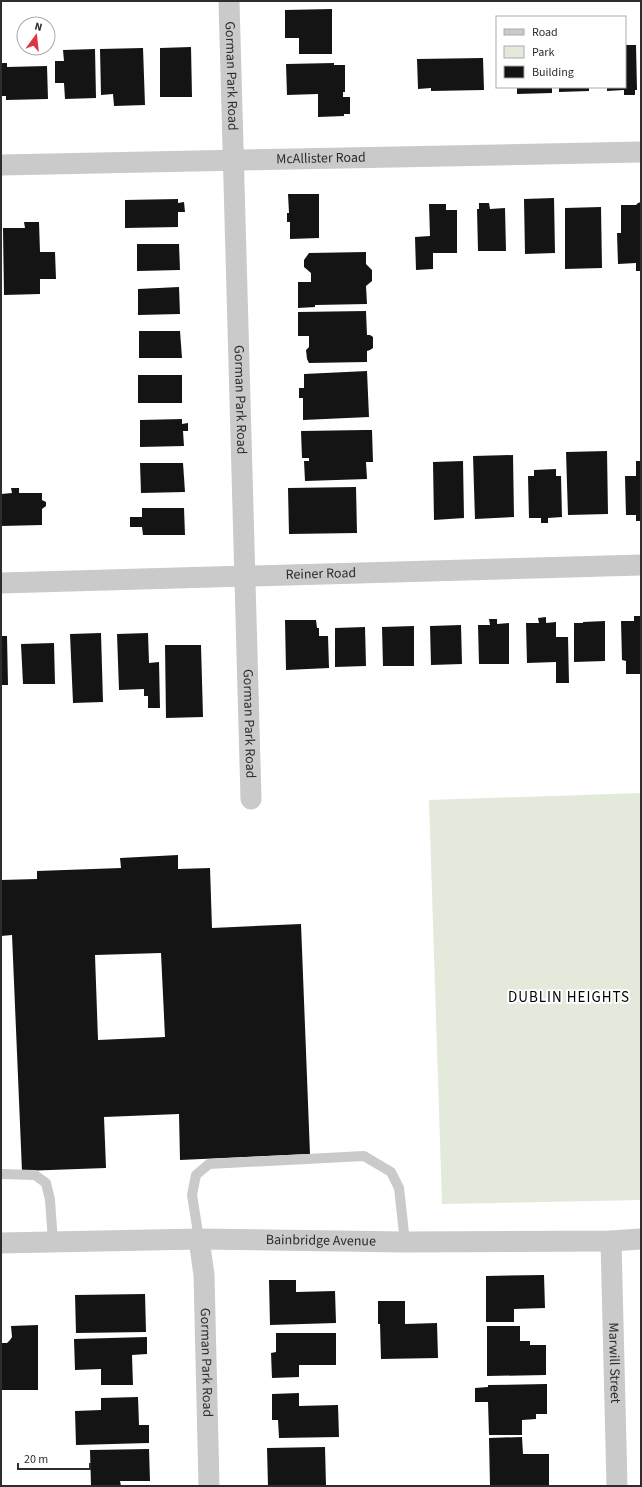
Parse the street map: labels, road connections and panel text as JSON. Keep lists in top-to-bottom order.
{
  "streets": {
    "street": [
      "Gorman Park Road",
      "McAllister Road",
      "Reiner Road",
      "Bainbridge Avenue",
      "Marwill Street"
    ]
  },
  "crossings": [
    ["Gorman Park Road", "McAllister Road"],
    ["Gorman Park Road", "Reiner Road"],
    ["Gorman Park Road", "Bainbridge Avenue"],
    ["Bainbridge Avenue", "Marwill Street"]
  ],
  "districts": ["DUBLIN HEIGHTS"],
  "legend": ["Road", "Park", "Building"],
  "scale_bar": "20 m",
  "north": "top"
}
